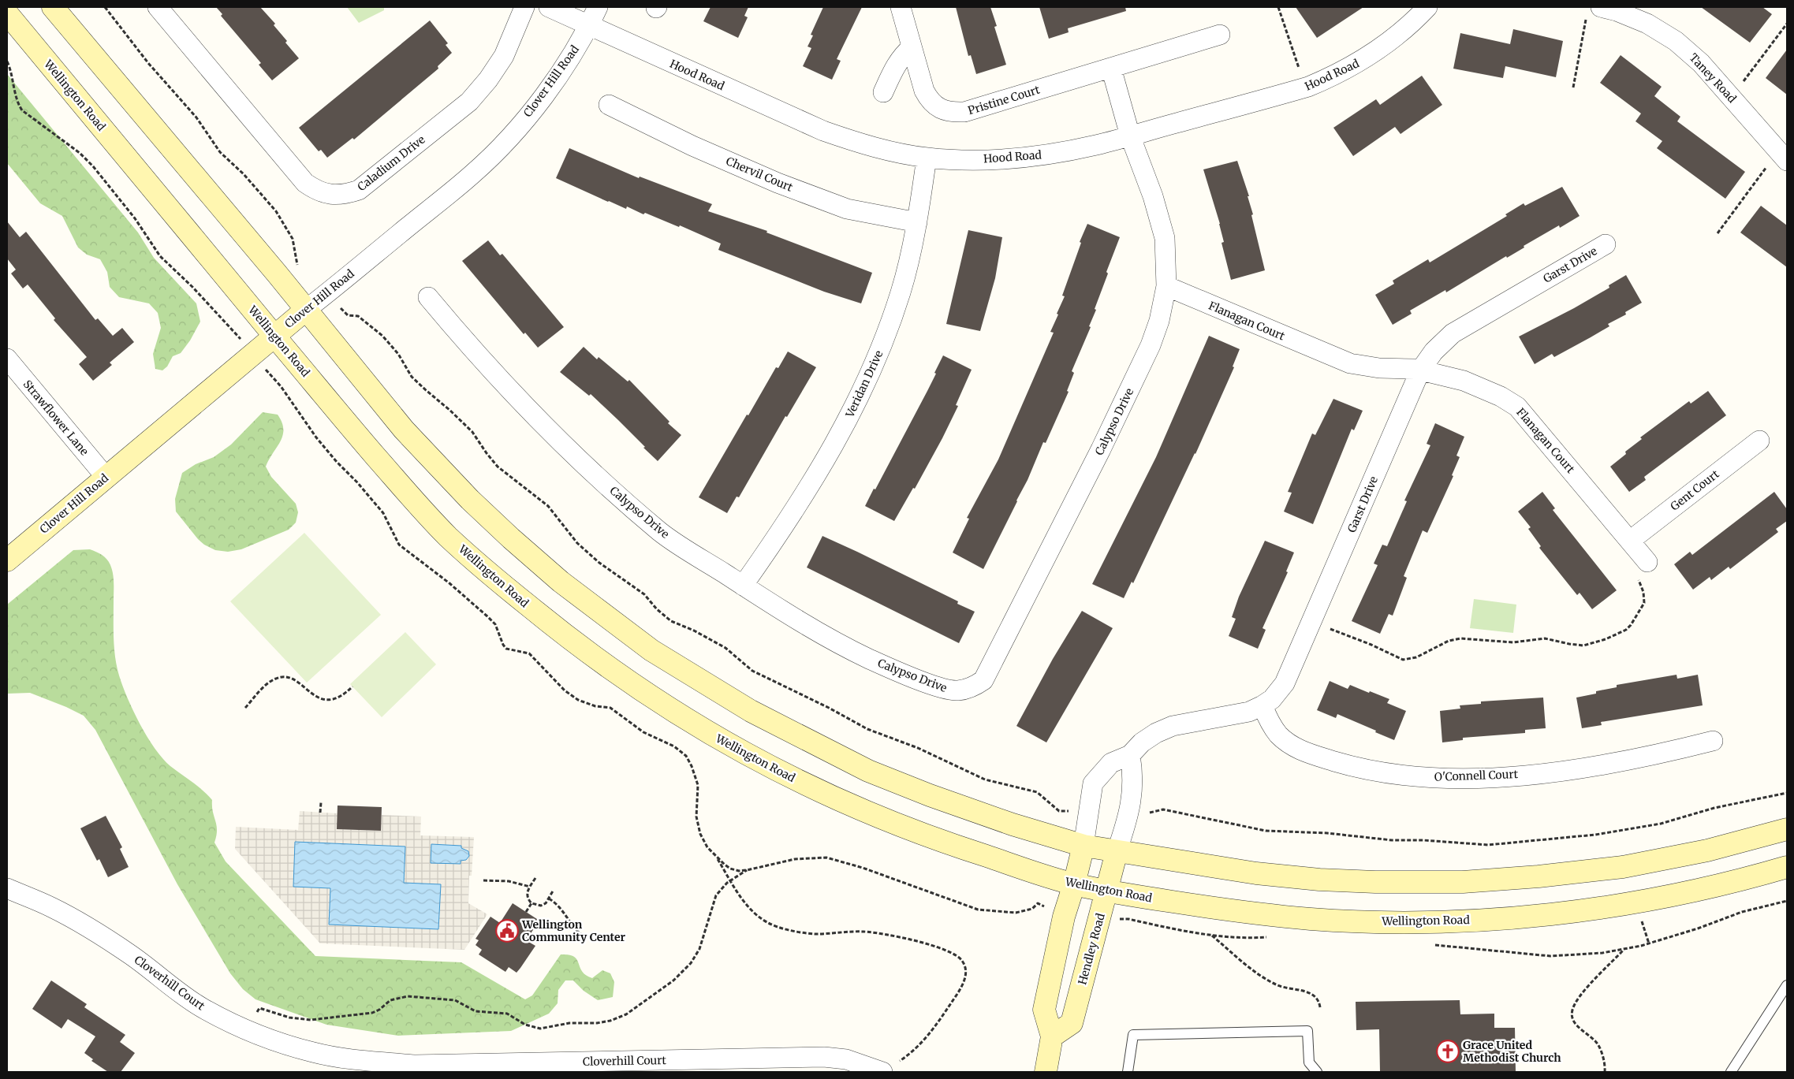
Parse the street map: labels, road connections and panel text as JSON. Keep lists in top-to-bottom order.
{
  "streets": {
    "main road": ["Clover Hill Road", "Wellington Road", "Hendley Road"],
    "street": [
      "Hood Road",
      "Taney Road",
      "Pristine Court",
      "Caladium Drive",
      "Chervil Court",
      "Garst Drive",
      "Flanagan Court",
      "Veridan Drive",
      "Strawflower Lane",
      "Calypso Drive",
      "Gent Court",
      "O'Connell Court",
      "Cloverhill Court"
    ]
  },
  "crossings": [
    ["Hood Road", "Clover Hill Road"],
    ["Hood Road", "Veridan Drive"],
    ["Hood Road", "Calypso Drive"],
    ["Clover Hill Road", "Wellington Road"],
    ["Clover Hill Road", "Strawflower Lane"],
    ["Wellington Road", "Hendley Road"],
    ["Chervil Court", "Veridan Drive"],
    ["Garst Drive", "Flanagan Court"],
    ["Garst Drive", "O'Connell Court"],
    ["Flanagan Court", "Calypso Drive"],
    ["Flanagan Court", "Gent Court"],
    ["Veridan Drive", "Calypso Drive"]
  ],
  "places": {
    "public building": ["Wellington Community Center"],
    "church": ["Grace United Methodist Church"]
  }
}
